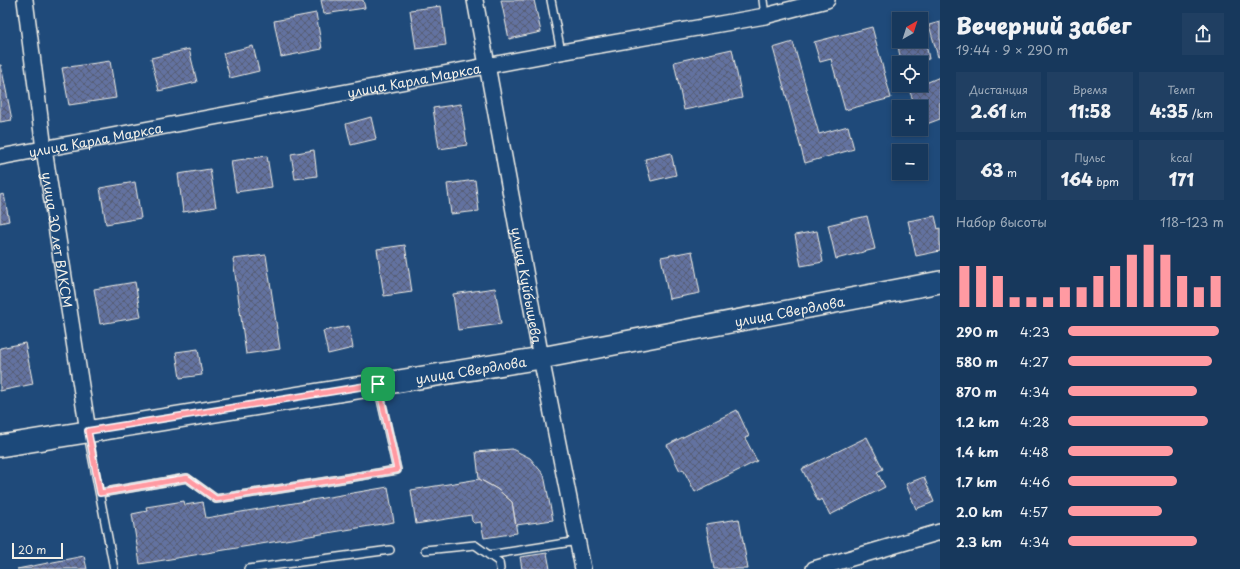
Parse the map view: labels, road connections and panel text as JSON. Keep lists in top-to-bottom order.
{
  "streets": {
    "main road": ["улица Свердлова"],
    "street": ["улица Карла Маркса", "улица 30 лет ВЛКСМ", "улица Куйбышева"]
  },
  "crossings": [
    ["улица Карла Маркса", "улица 30 лет ВЛКСМ"],
    ["улица Карла Маркса", "улица Куйбышева"],
    ["улица 30 лет ВЛКСМ", "улица Свердлова"],
    ["улица Куйбышева", "улица Свердлова"]
  ],
  "scale_bar": "20 m",
  "north": "top right",
  "page": {
    "heading": ["Вечерний забег", "19:44 · 9 × 290 m"],
    "map_buttons": ["+", "−"],
    "stats": [
      ["Дистанция", "2.61 km"],
      ["Время", "11:58"],
      ["Темп", "4:35 /km"],
      ["63 m"],
      ["Пульс", "164 bpm"],
      ["kcal", "171"]
    ],
    "chart": ["Набор высоты", "118–123 m"],
    "list": [
      {
        "name": "290 m",
        "note": "4:23"
      },
      {
        "name": "580 m",
        "note": "4:27"
      },
      {
        "name": "870 m",
        "note": "4:34"
      },
      {
        "name": "1.2 km",
        "note": "4:28"
      },
      {
        "name": "1.4 km",
        "note": "4:48"
      },
      {
        "name": "1.7 km",
        "note": "4:46"
      },
      {
        "name": "2.0 km",
        "note": "4:57"
      },
      {
        "name": "2.3 km",
        "note": "4:34"
      }
    ],
    "scale": "20 m"
  }
}
